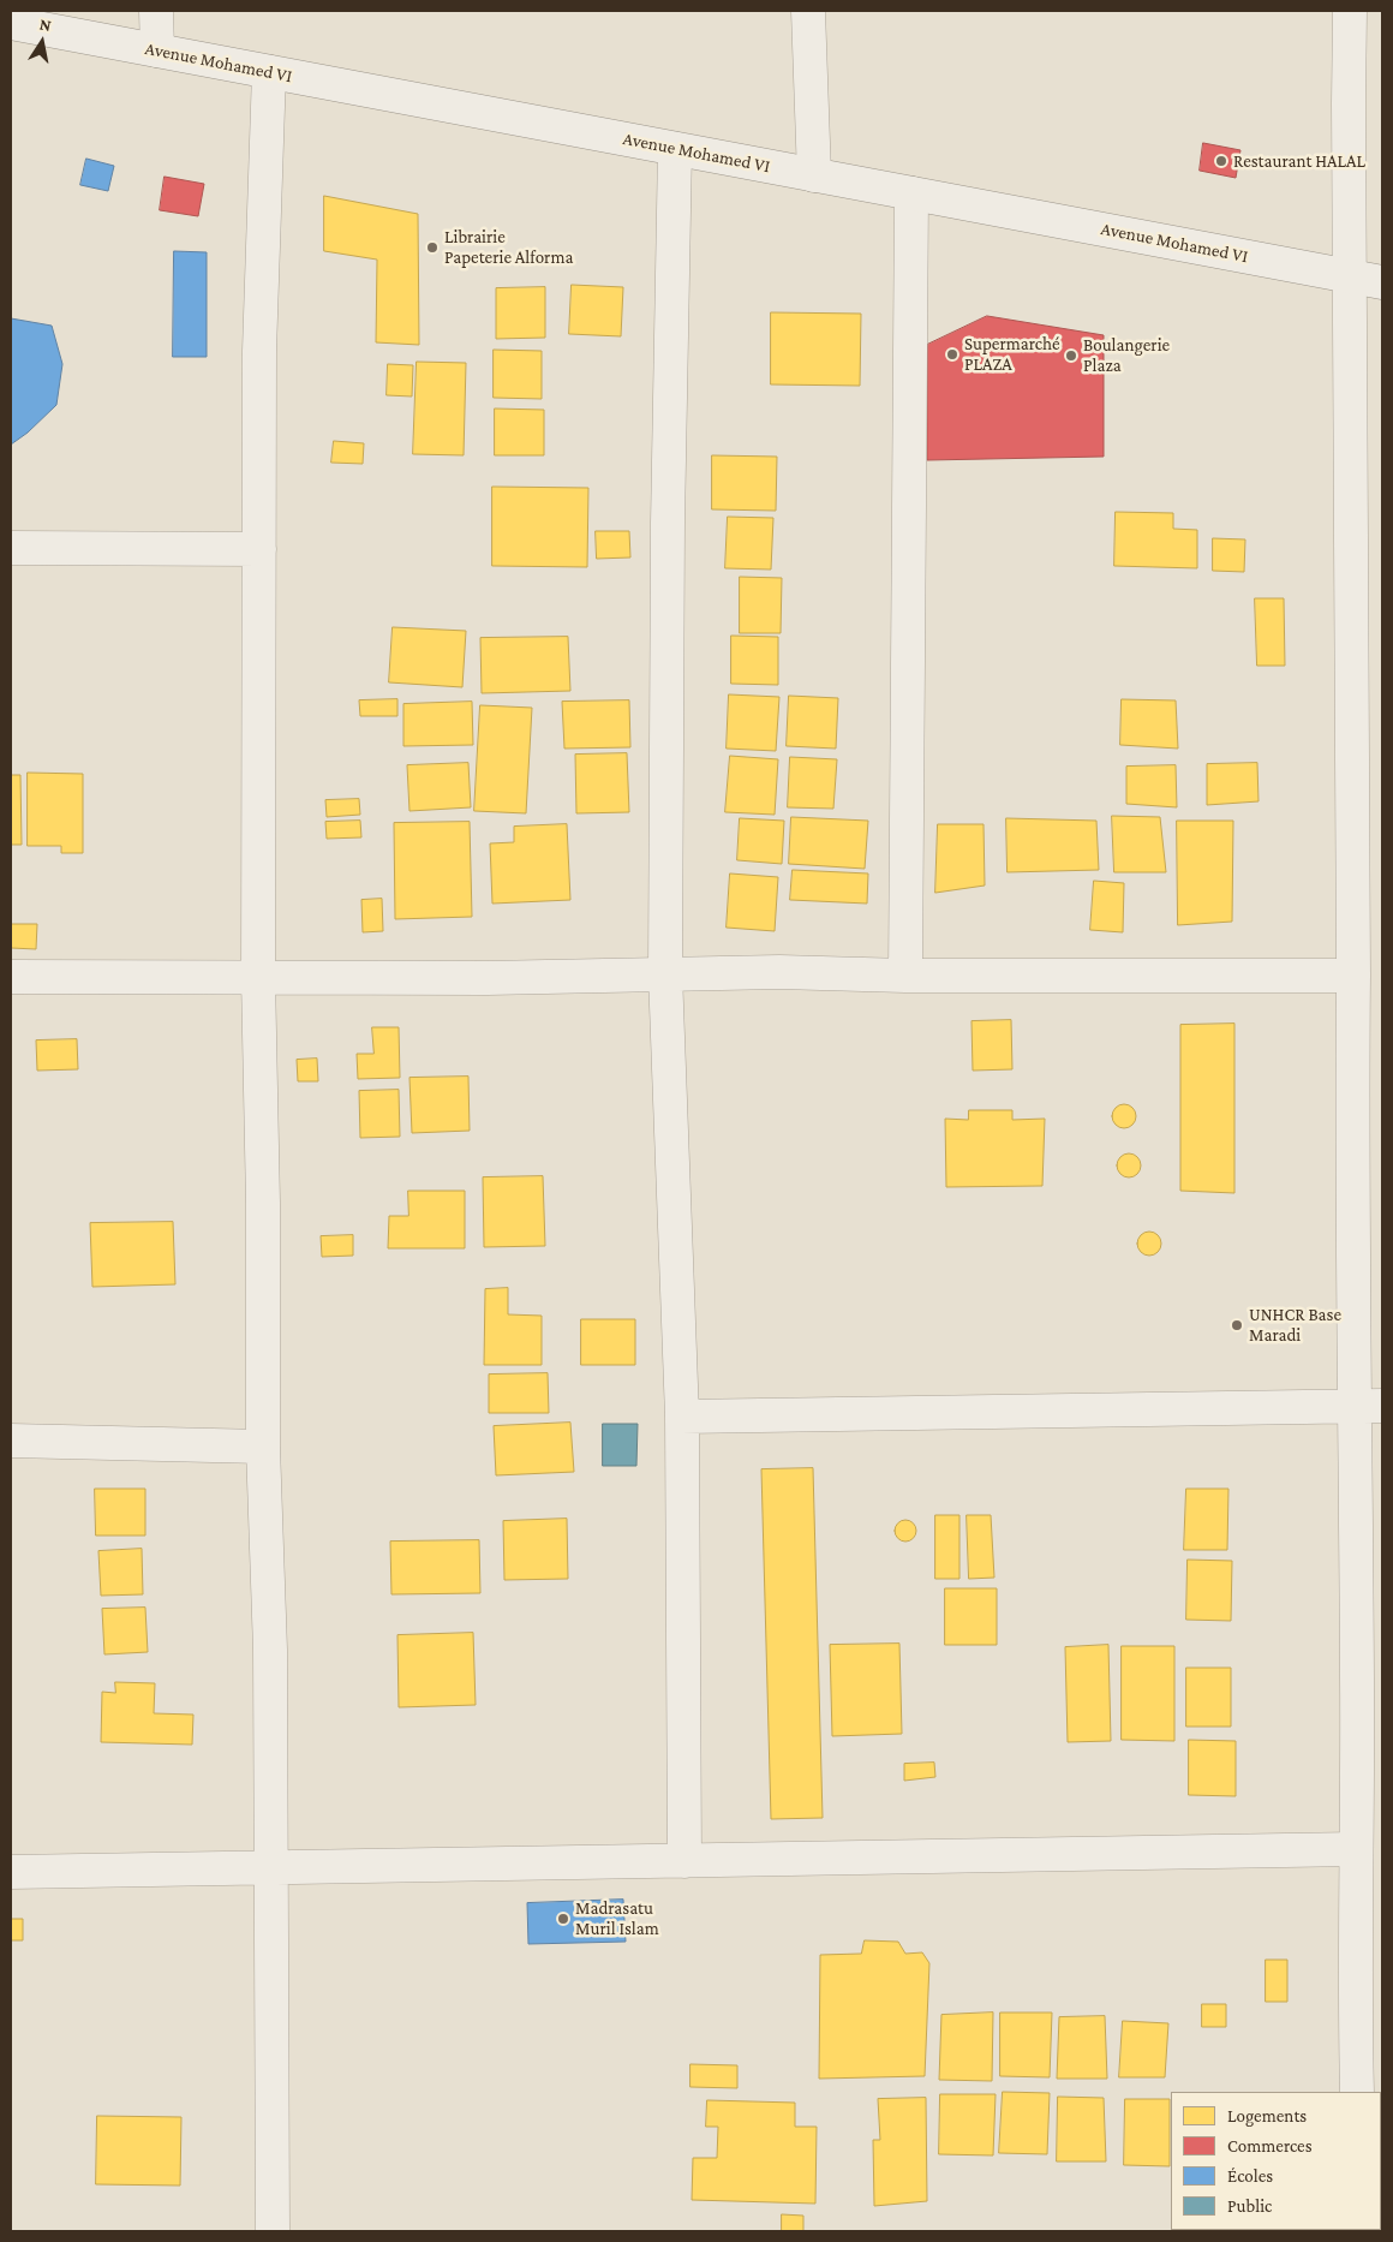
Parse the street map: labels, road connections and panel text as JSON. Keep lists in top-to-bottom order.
{
  "streets": {
    "street": ["Avenue Mohamed VI"]
  },
  "places": [
    "Restaurant HALAL",
    "Librairie Papeterie Alforma",
    "Supermarché PLAZA",
    "Boulangerie Plaza",
    "UNHCR Base Maradi",
    "Madrasatu Muril Islam"
  ],
  "legend": [
    "Logements",
    "Commerces",
    "Écoles",
    "Public"
  ],
  "north": "top"
}
